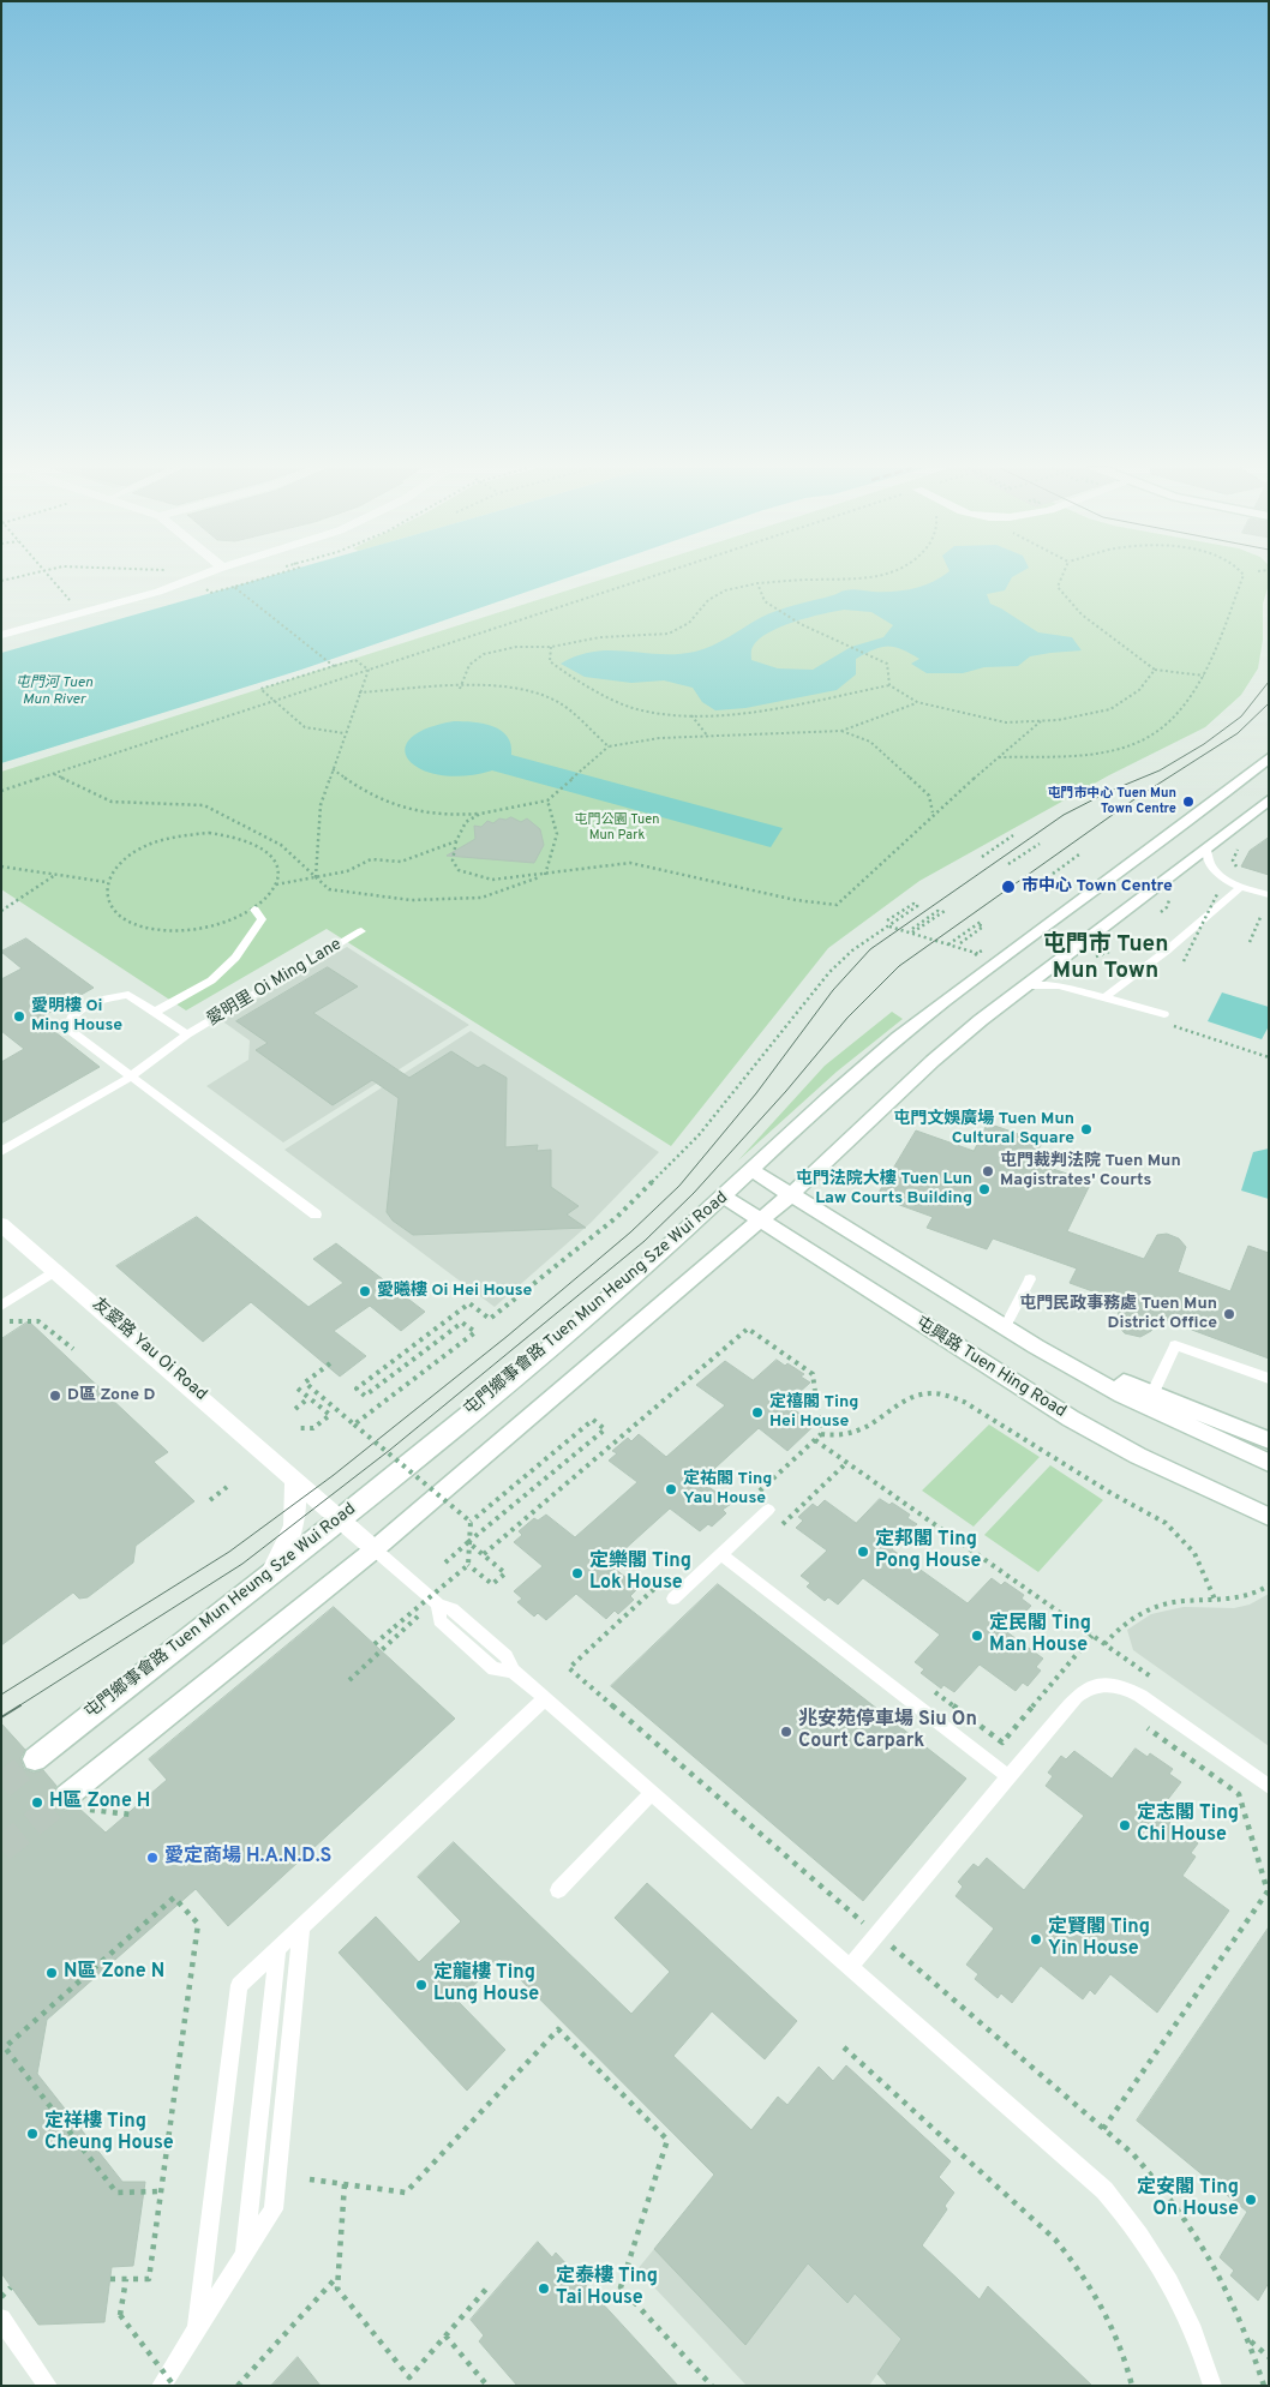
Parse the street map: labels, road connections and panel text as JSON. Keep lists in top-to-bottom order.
{
  "streets": {
    "main road": ["屯門鄉事會路 Tuen Mun Heung Sze Wui Road", "友愛路 Yau Oi Road", "屯興路 Tuen Hing Road"],
    "lane": ["愛明里 Oi Ming Lane"]
  },
  "crossings": [
    ["屯門鄉事會路 Tuen Mun Heung Sze Wui Road", "友愛路 Yau Oi Road"],
    ["屯門鄉事會路 Tuen Mun Heung Sze Wui Road", "屯興路 Tuen Hing Road"]
  ],
  "districts": ["屯門市 Tuen Mun Town"],
  "water": ["屯門河 Tuen Mun River"],
  "parks": ["屯門公園 Tuen Mun Park"],
  "places": [
    "屯門市中心 Tuen Mun Town Centre",
    "市中心 Town Centre",
    "愛明樓 Oi Ming House",
    "屯門文娛廣場 Tuen Mun Cultural Square",
    "屯門裁判法院 Tuen Mun Magistrates' Courts",
    "屯門法院大樓 Tuen Lun Law Courts Building",
    "愛曦樓 Oi Hei House",
    "屯門民政事務處 Tuen Mun District Office",
    "D區 Zone D",
    "定禧閣 Ting Hei House",
    "定祐閣 Ting Yau House",
    "定邦閣 Ting Pong House",
    "定樂閣 Ting Lok House",
    "定民閣 Ting Man House",
    "兆安苑停車場 Siu On Court Carpark",
    "H區 Zone H",
    "定志閣 Ting Chi House",
    "愛定商場 H.A.N.D.S",
    "定賢閣 Ting Yin House",
    "N區 Zone N",
    "定龍樓 Ting Lung House",
    "定祥樓 Ting Cheung House",
    "定安閣 Ting On House",
    "定泰樓 Ting Tai House"
  ]
}
